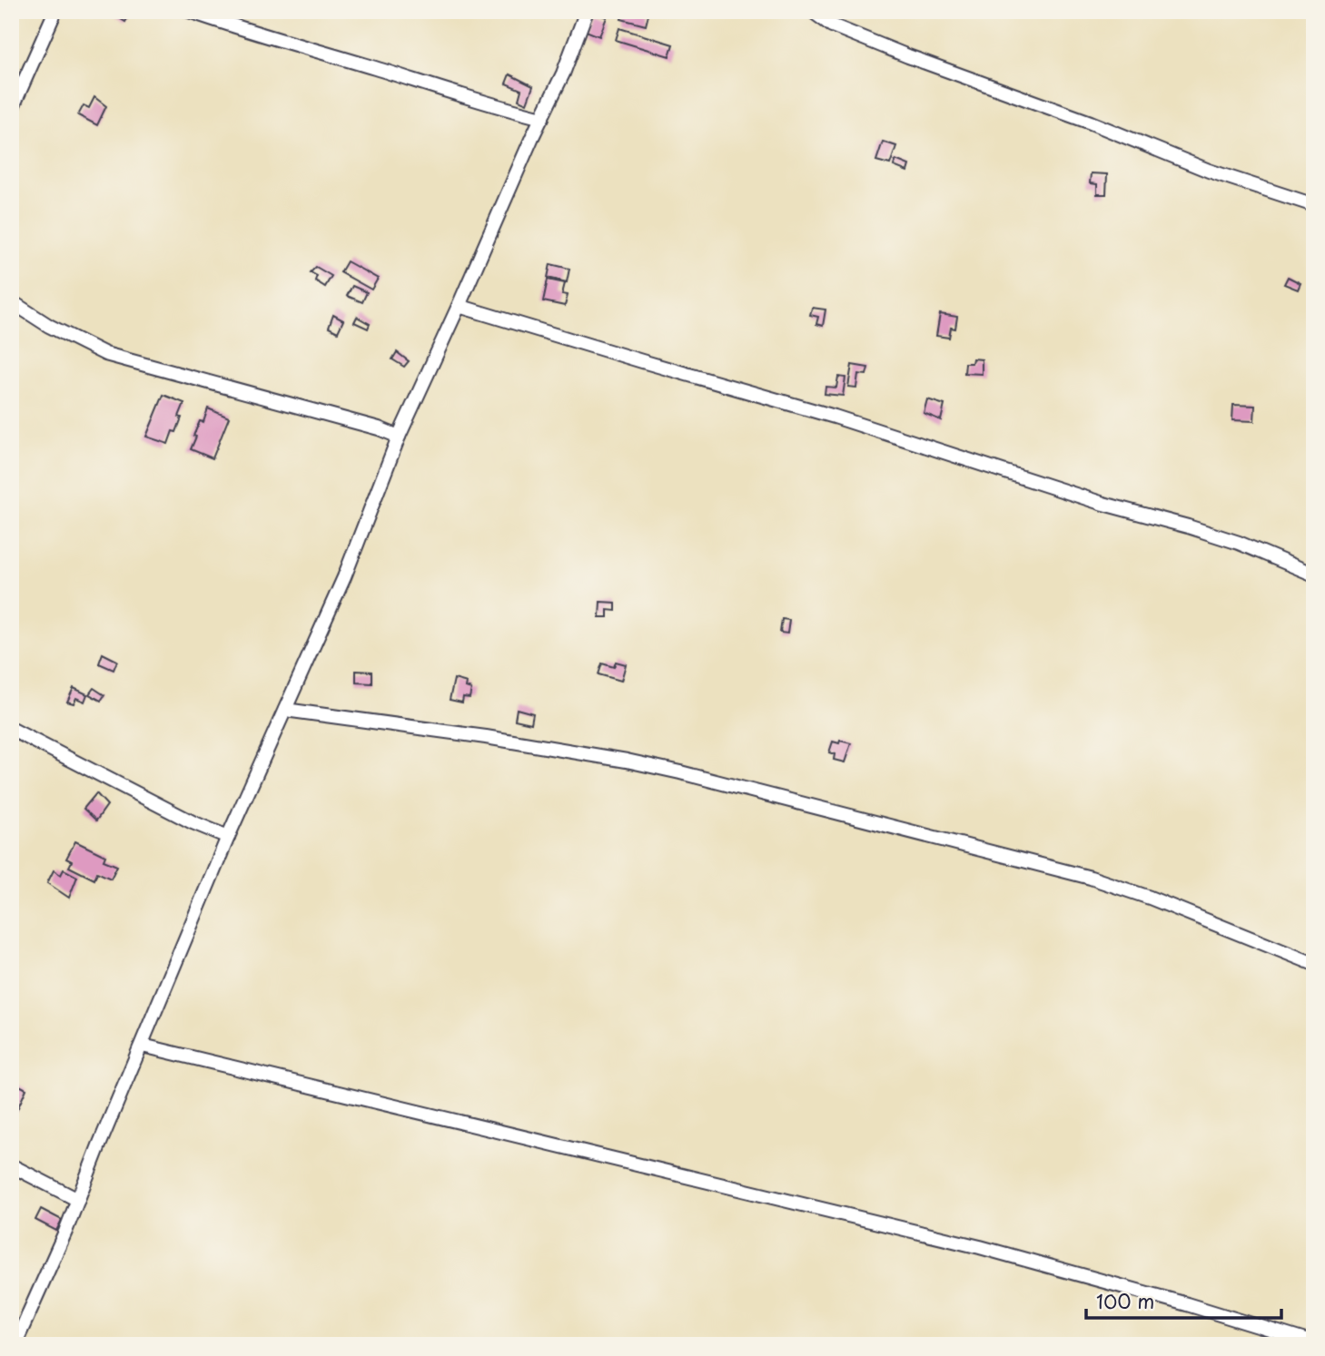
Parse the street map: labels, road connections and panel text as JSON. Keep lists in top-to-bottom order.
{
  "scale_bar": "100 m"
}
